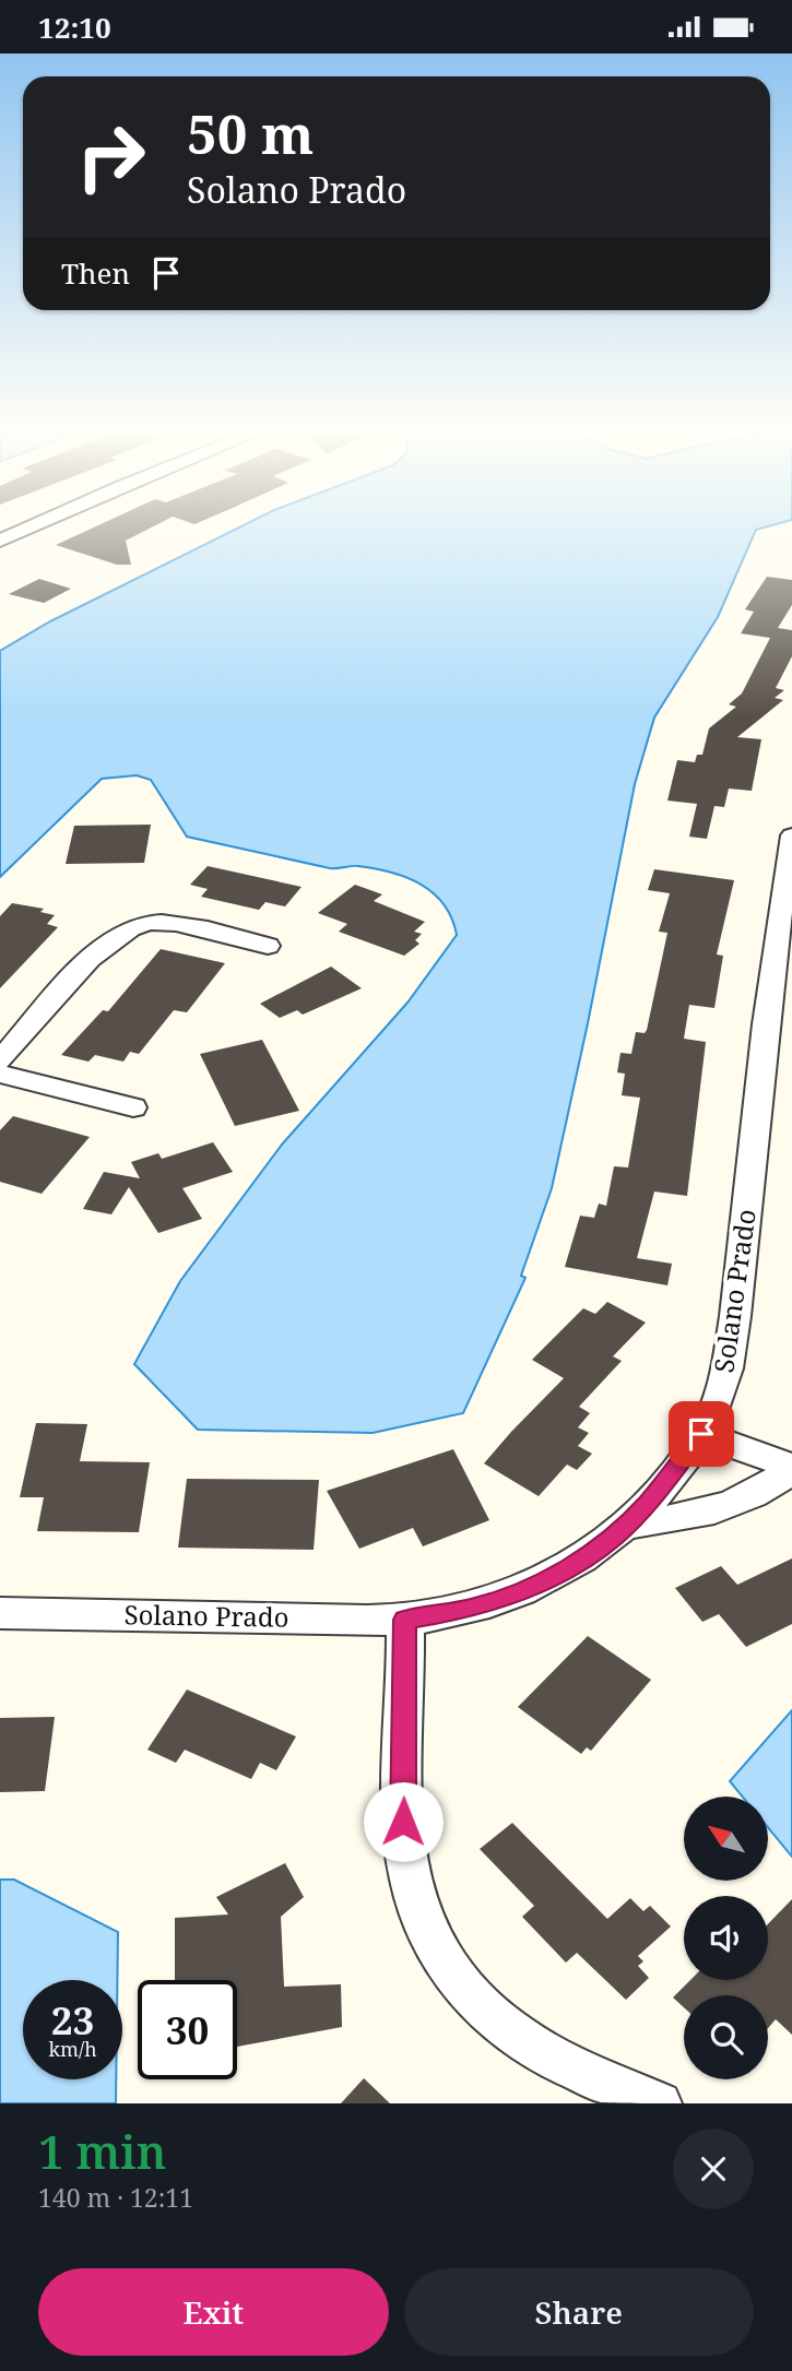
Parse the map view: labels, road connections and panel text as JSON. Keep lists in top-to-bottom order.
{
  "streets": {
    "street": ["Solano Prado"]
  },
  "north": "top left",
  "page": {
    "status": "12:10",
    "turn": ["50 m", "Solano Prado"],
    "then": "Then",
    "speed": "23 km/h",
    "limit": "30",
    "heading": ["1 min", "140 m · 12:11"],
    "buttons": ["Exit", "Share"]
  }
}
